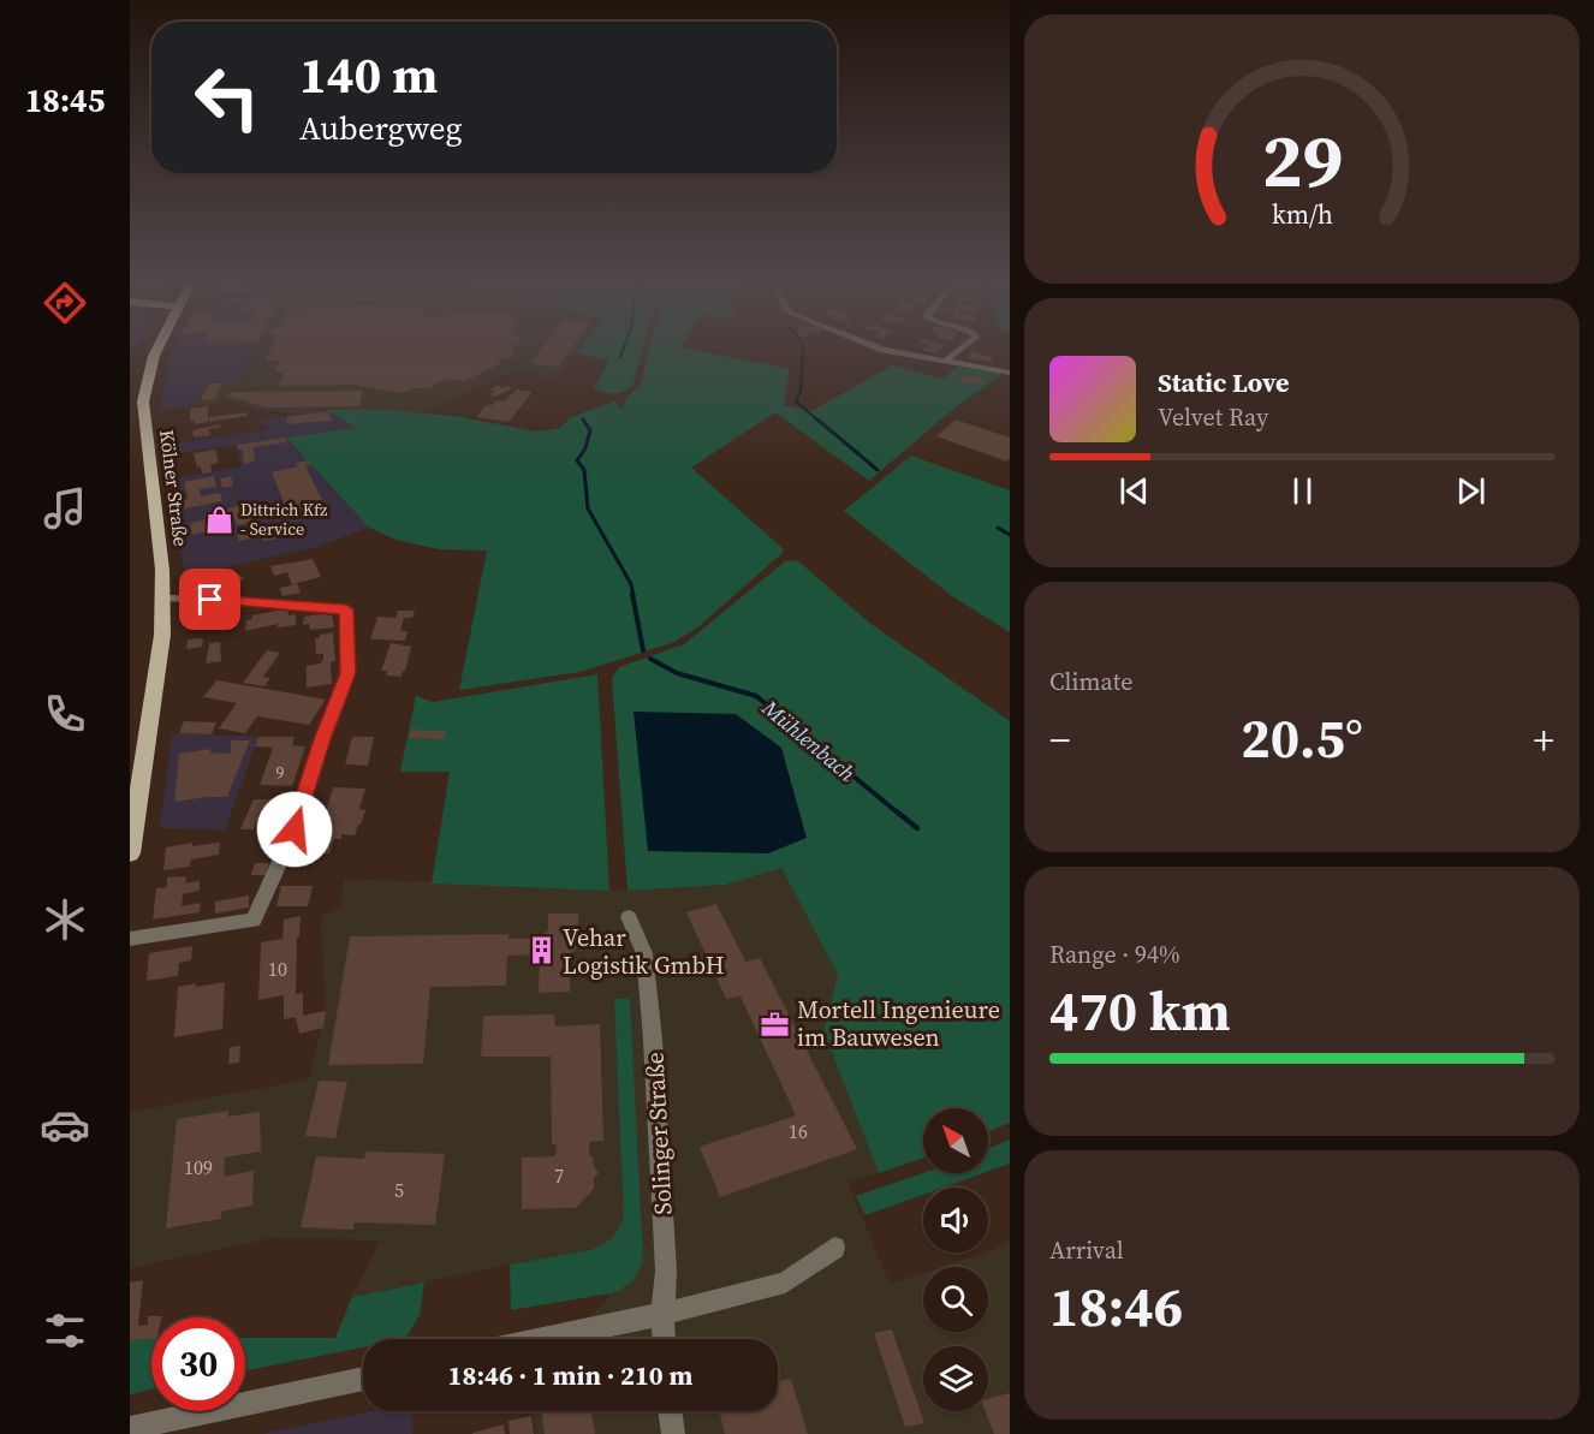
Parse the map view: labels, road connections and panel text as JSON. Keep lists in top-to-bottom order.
{
  "streets": {
    "main road": ["Kölner Straße"],
    "street": ["Solinger Straße"]
  },
  "water": ["Mühlenbach"],
  "places": {
    "shop": ["Dittrich Kfz - Service"],
    "building": ["Vehar Logistik GmbH"],
    "office": ["Mortell Ingenieure im Bauwesen"]
  },
  "house_numbers": [
    "9",
    "10",
    "16",
    "109",
    "7",
    "5"
  ],
  "north": "top left",
  "page": {
    "tabs": "18:45",
    "turn": ["140 m", "Aubergweg"],
    "song": ["Static Love", "Velvet Ray"],
    "tile": [
      "Climate",
      ["Range · 94%", "470 km"],
      ["Arrival", "18:46"]
    ],
    "heat": ["−", "20.5°", "+"],
    "limit": "30",
    "trip": "18:46 · 1 min · 210 m",
    "gauge": ["29", "km/h"]
  }
}
